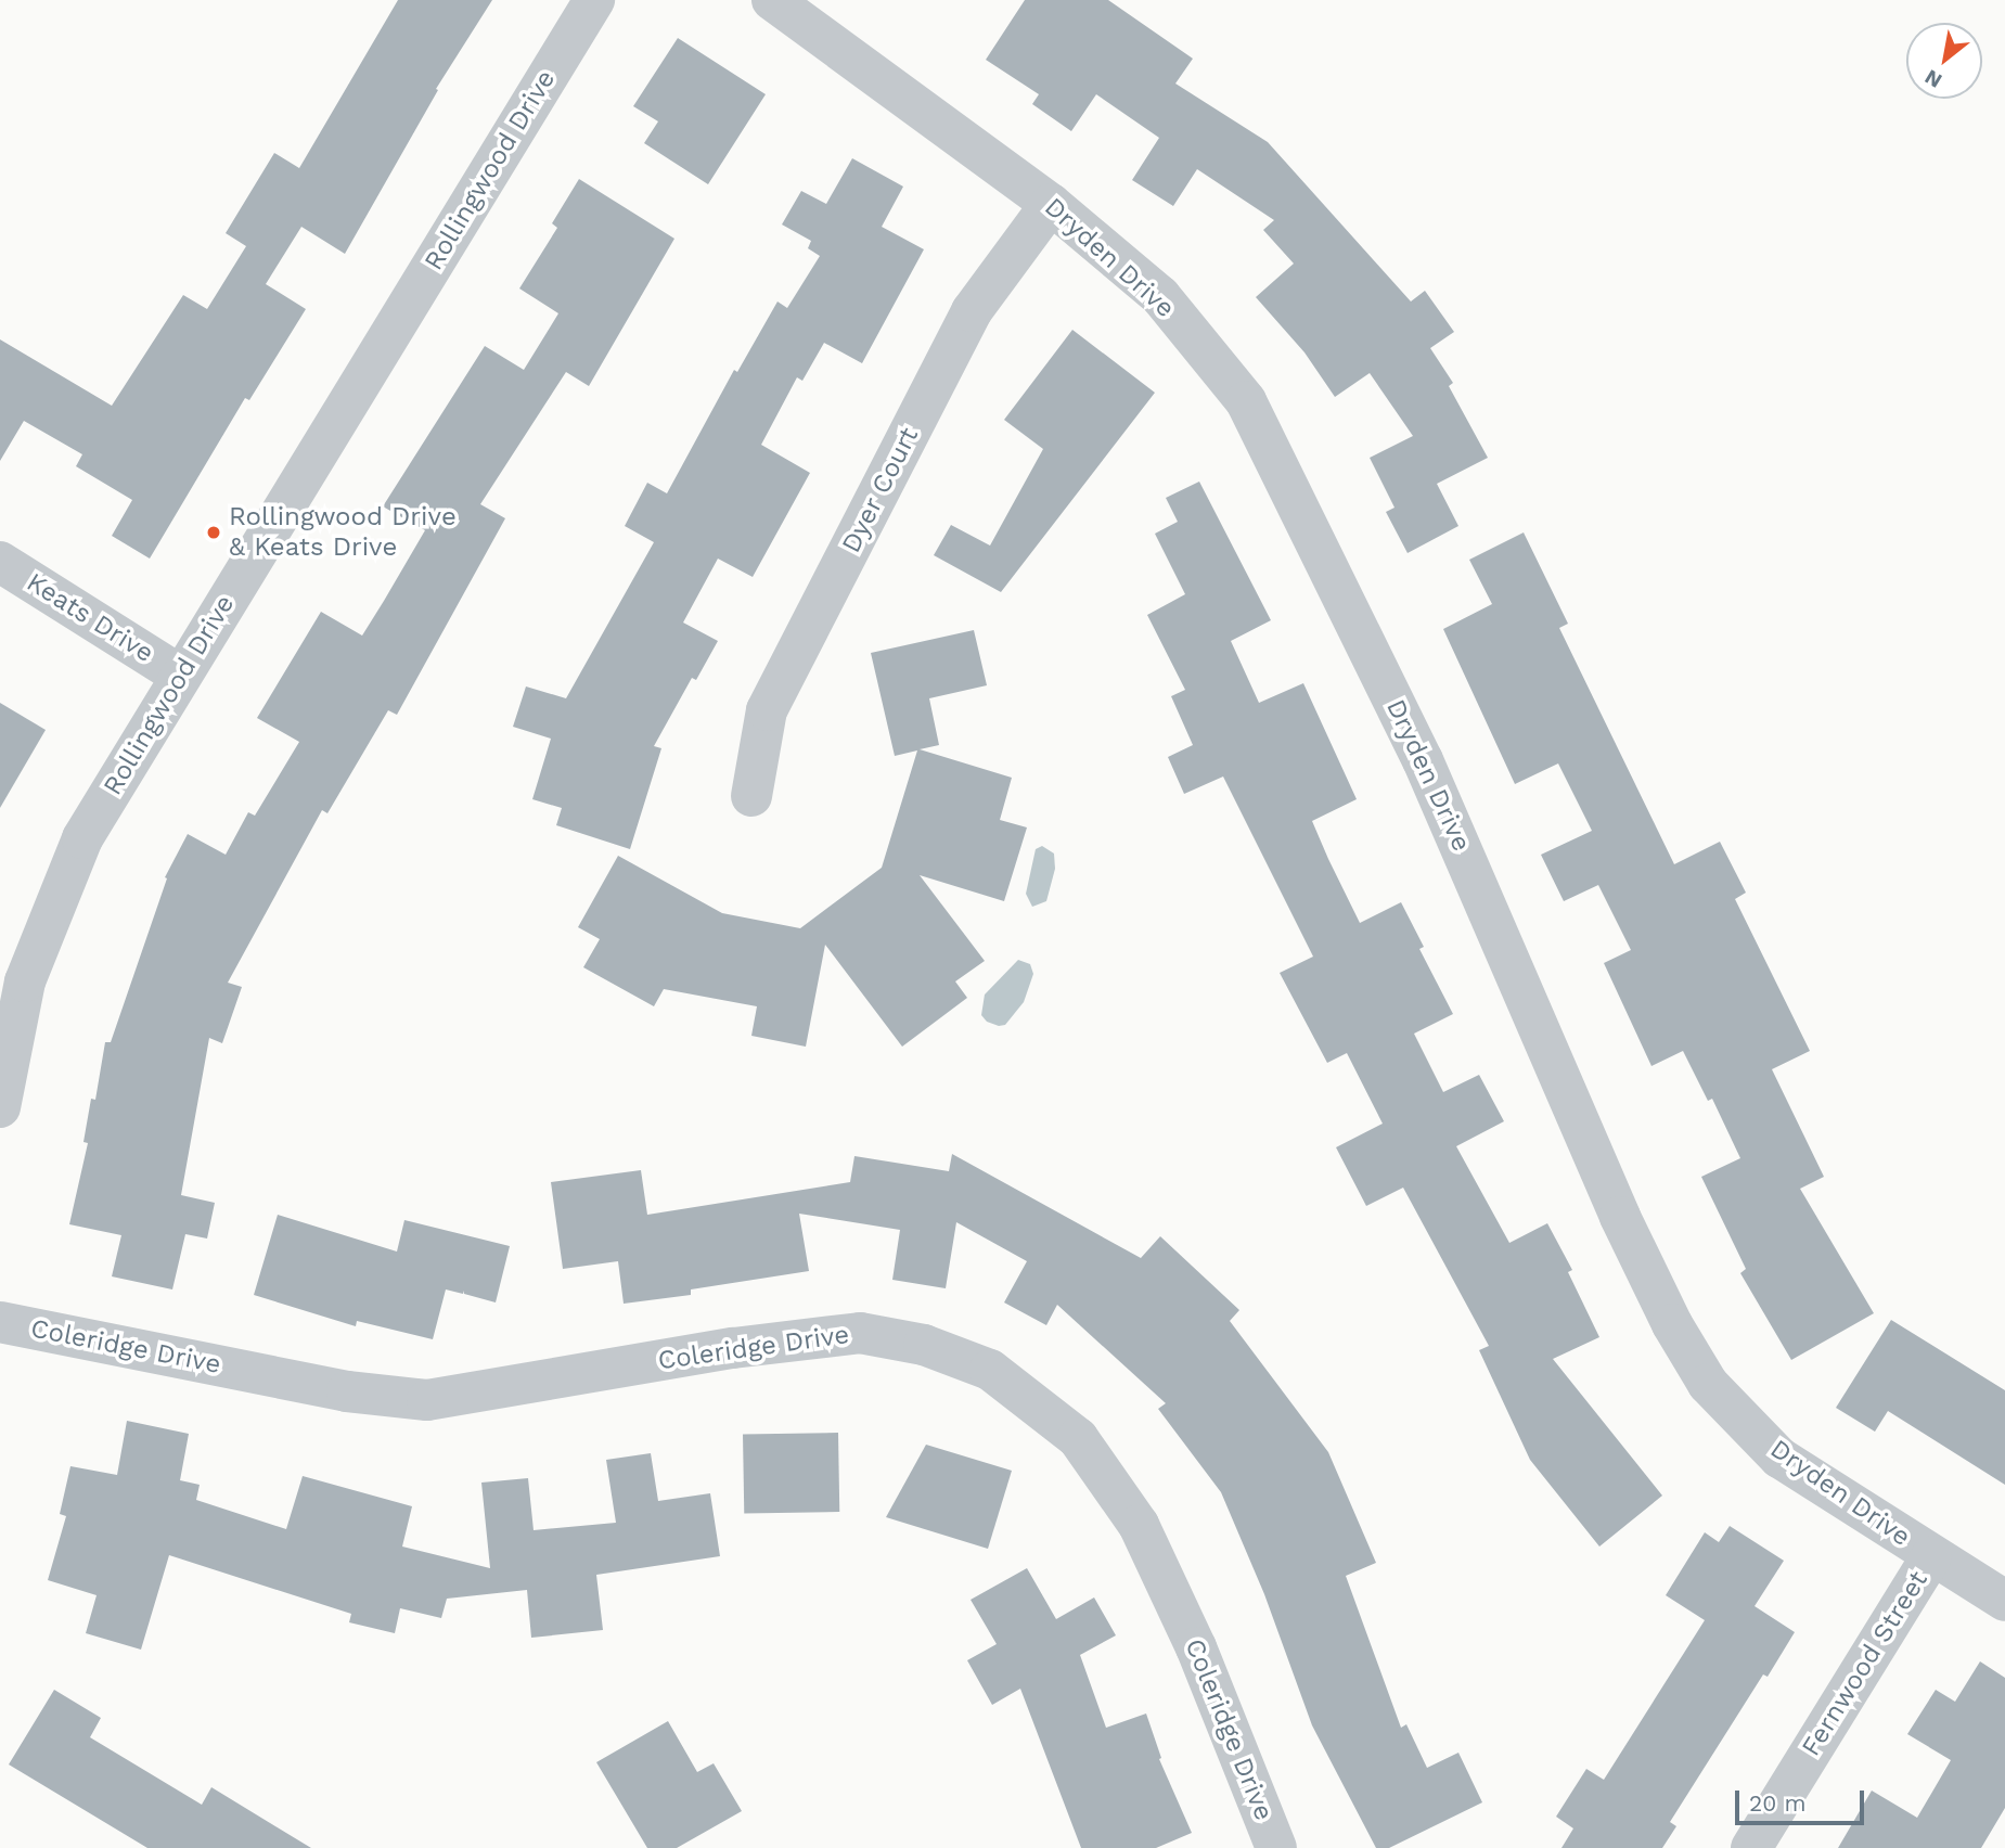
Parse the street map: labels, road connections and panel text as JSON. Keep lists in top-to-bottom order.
{
  "streets": {
    "street": [
      "Rollingwood Drive",
      "Dryden Drive",
      "Dyer Court",
      "Keats Drive",
      "Coleridge Drive",
      "Fernwood Street"
    ]
  },
  "crossings": [
    ["Rollingwood Drive", "Keats Drive"],
    ["Dryden Drive", "Dyer Court"],
    ["Dryden Drive", "Fernwood Street"]
  ],
  "places": ["Rollingwood Drive & Keats Drive"],
  "scale_bar": "20 m",
  "north": "bottom left"
}
